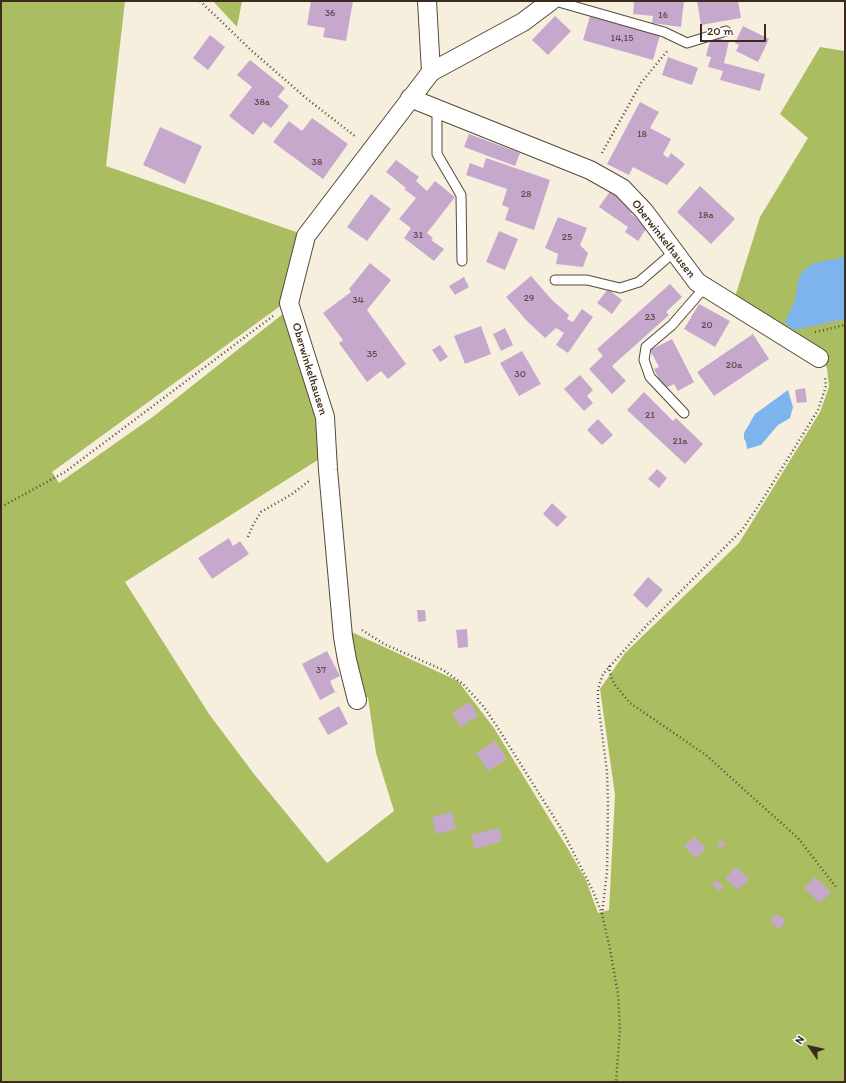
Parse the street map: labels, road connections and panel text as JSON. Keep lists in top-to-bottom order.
{
  "streets": {
    "street": ["Oberwinkelhausen"]
  },
  "house_numbers": [
    "36",
    "16",
    "14,15",
    "38a",
    "18",
    "38",
    "28",
    "18a",
    "31",
    "25",
    "29",
    "34",
    "23",
    "20",
    "35",
    "20a",
    "30",
    "21",
    "21a",
    "37"
  ],
  "scale_bar": "20 m",
  "north": "top left"
}
